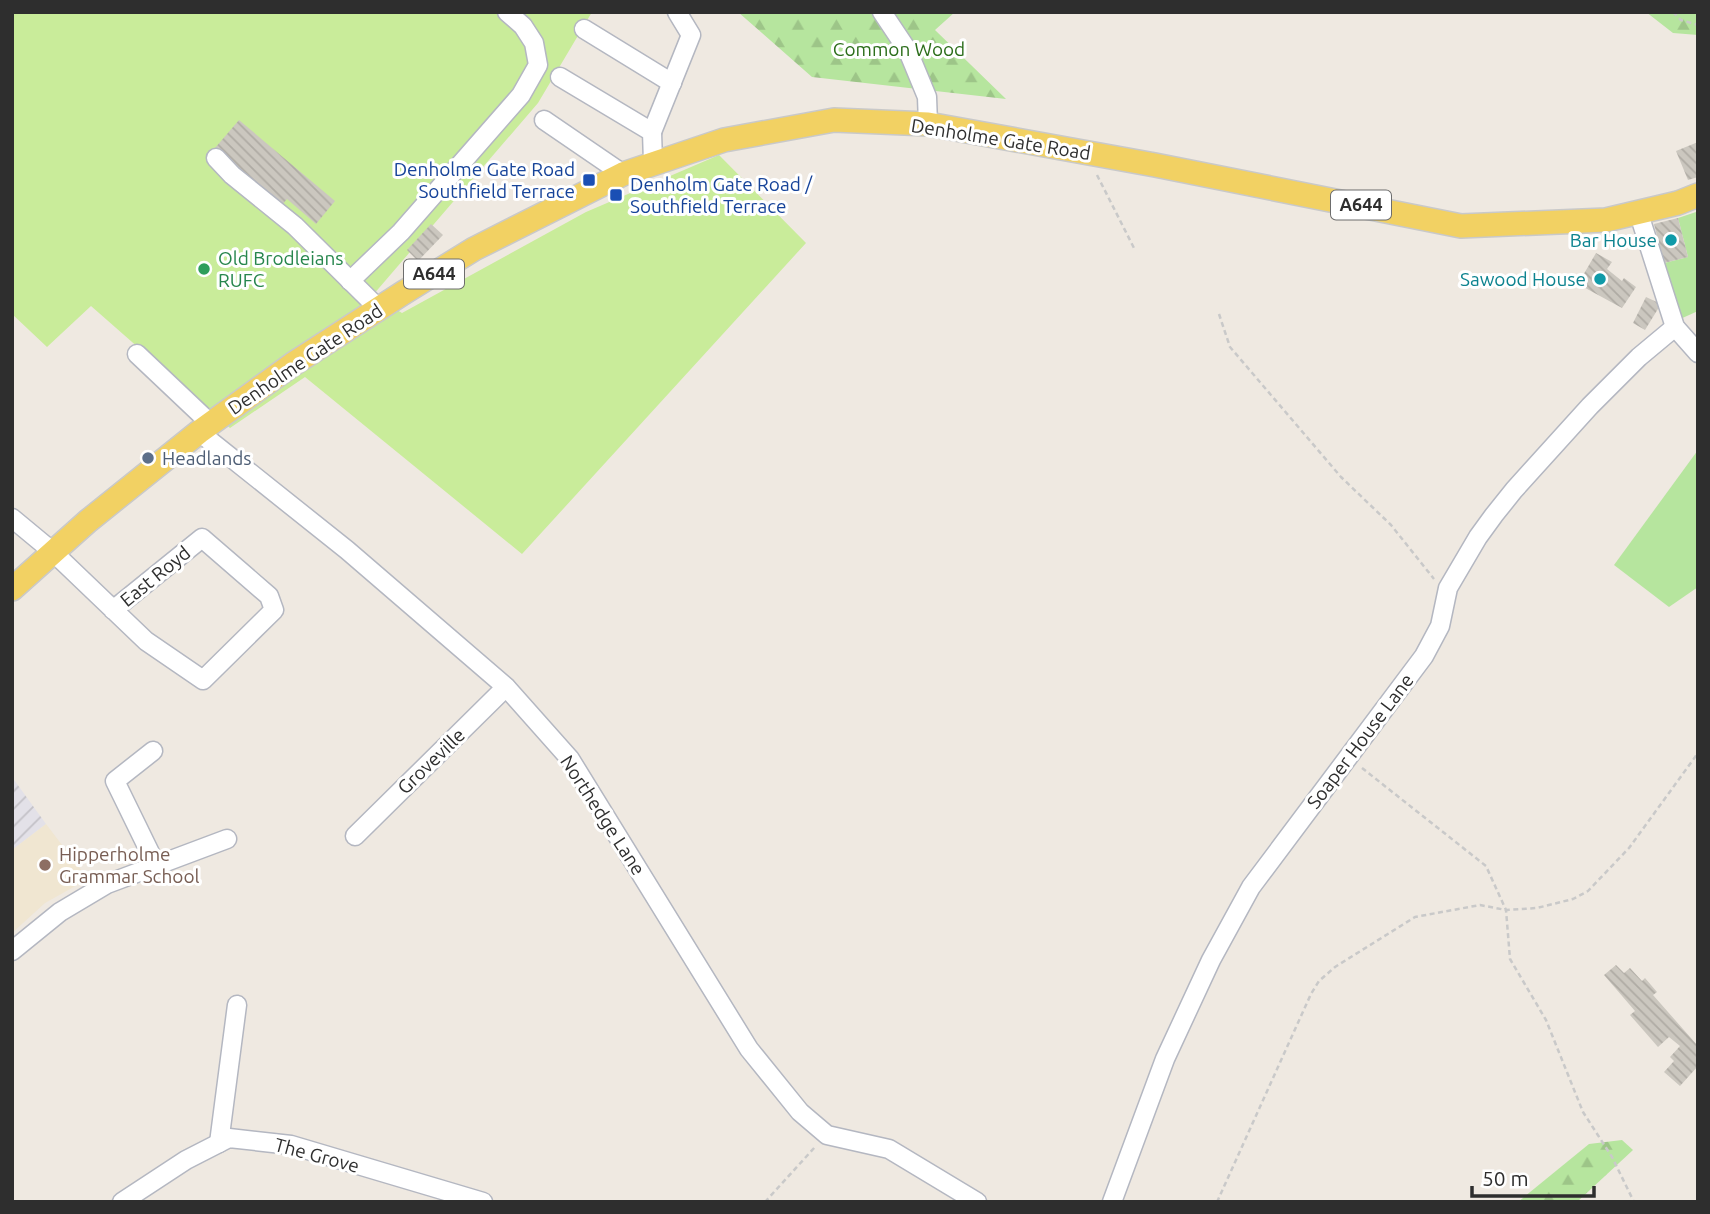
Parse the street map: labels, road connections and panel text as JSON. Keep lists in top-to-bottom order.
{
  "streets": {
    "main road": ["Denholme Gate Road", "A644"],
    "street": [
      "East Royd",
      "Soaper House Lane",
      "Groveville",
      "Northedge Lane",
      "The Grove"
    ]
  },
  "crossings": [
    ["Denholme Gate Road", "Northedge Lane"],
    ["Groveville", "Northedge Lane"]
  ],
  "parks": ["Common Wood"],
  "places": {
    "transit": ["Denholme Gate Road Southfield Terrace", "Denholm Gate Road / Southfield Terrace"],
    "other": [
      "Bar House",
      "Old Brodleians RUFC",
      "Sawood House",
      "Headlands",
      "Hipperholme Grammar School"
    ]
  },
  "scale_bar": "50 m"
}
